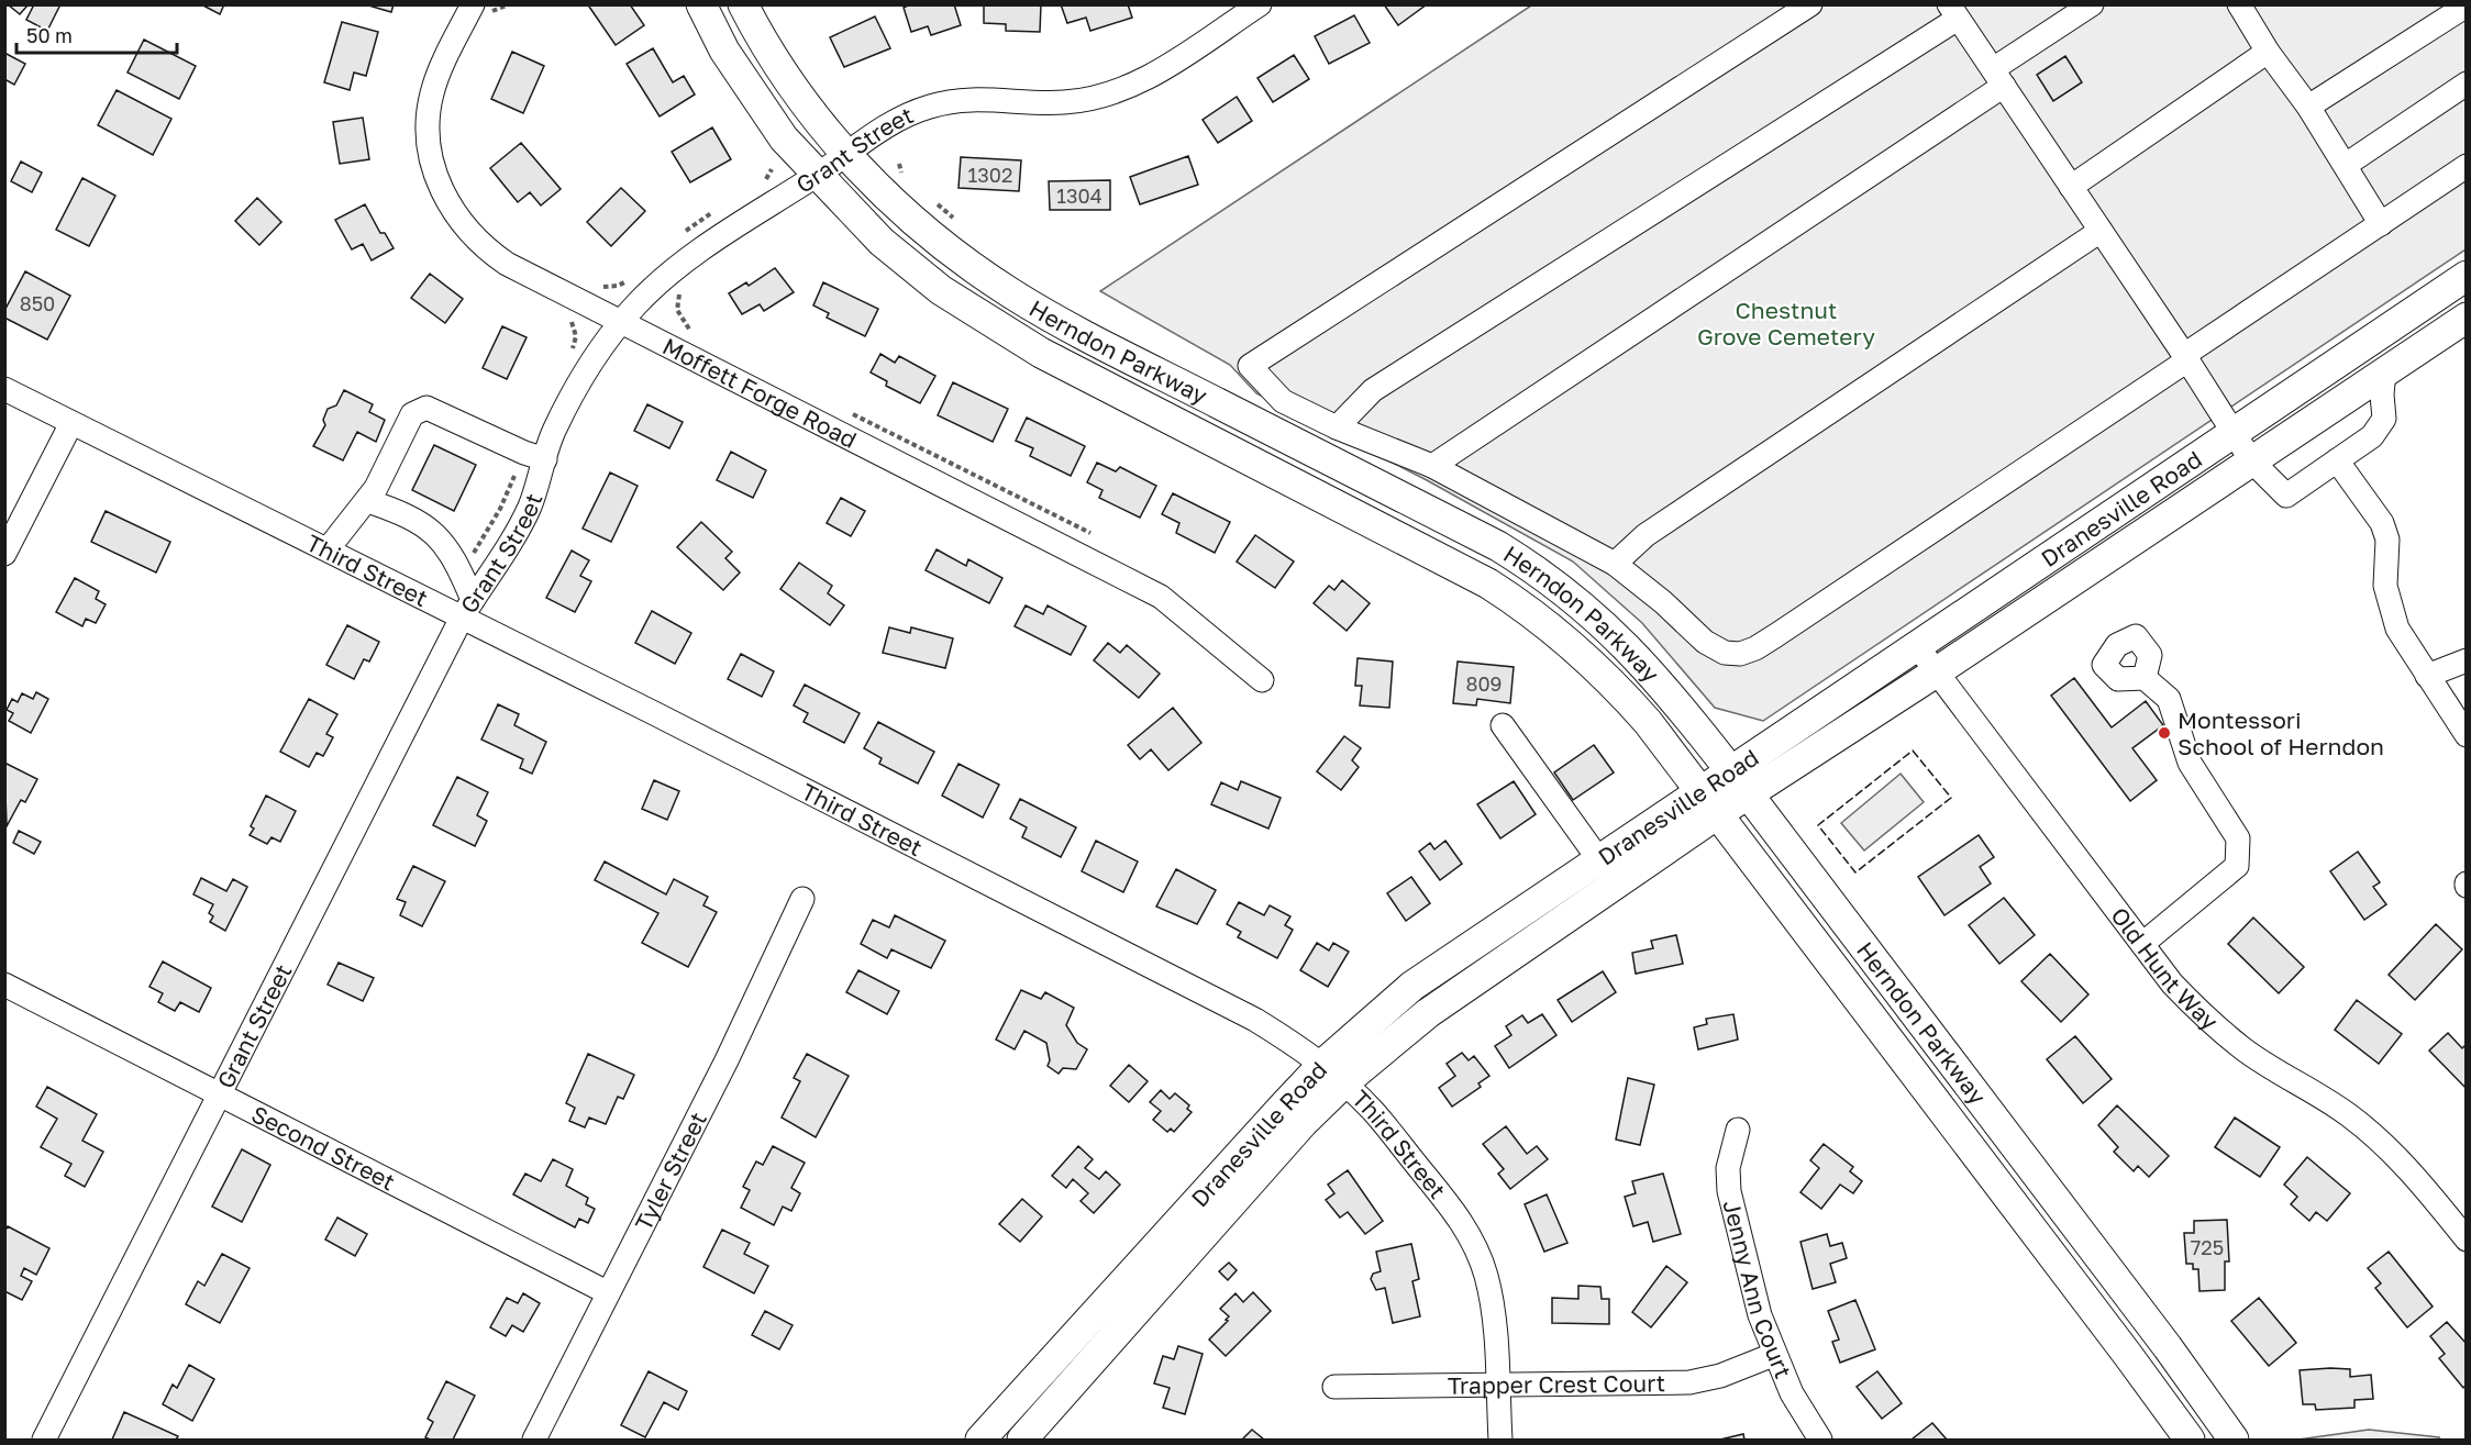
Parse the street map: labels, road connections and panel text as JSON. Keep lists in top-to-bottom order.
{
  "streets": {
    "main road": ["Herndon Parkway", "Dranesville Road"],
    "street": [
      "Grant Street",
      "Moffett Forge Road",
      "Third Street",
      "Old Hunt Way",
      "Second Street",
      "Tyler Street",
      "Jenny Ann Court",
      "Trapper Crest Court"
    ]
  },
  "crossings": [
    ["Grant Street", "Herndon Parkway"],
    ["Grant Street", "Moffett Forge Road"],
    ["Grant Street", "Third Street"],
    ["Grant Street", "Second Street"],
    ["Herndon Parkway", "Dranesville Road"],
    ["Dranesville Road", "Third Street"],
    ["Dranesville Road", "Old Hunt Way"],
    ["Third Street", "Trapper Crest Court"],
    ["Second Street", "Tyler Street"],
    ["Jenny Ann Court", "Trapper Crest Court"]
  ],
  "parks": ["Chestnut Grove Cemetery"],
  "places": ["Montessori School of Herndon"],
  "house_numbers": [
    "1302",
    "1304",
    "850",
    "809",
    "725"
  ],
  "scale_bar": "50 m"
}
